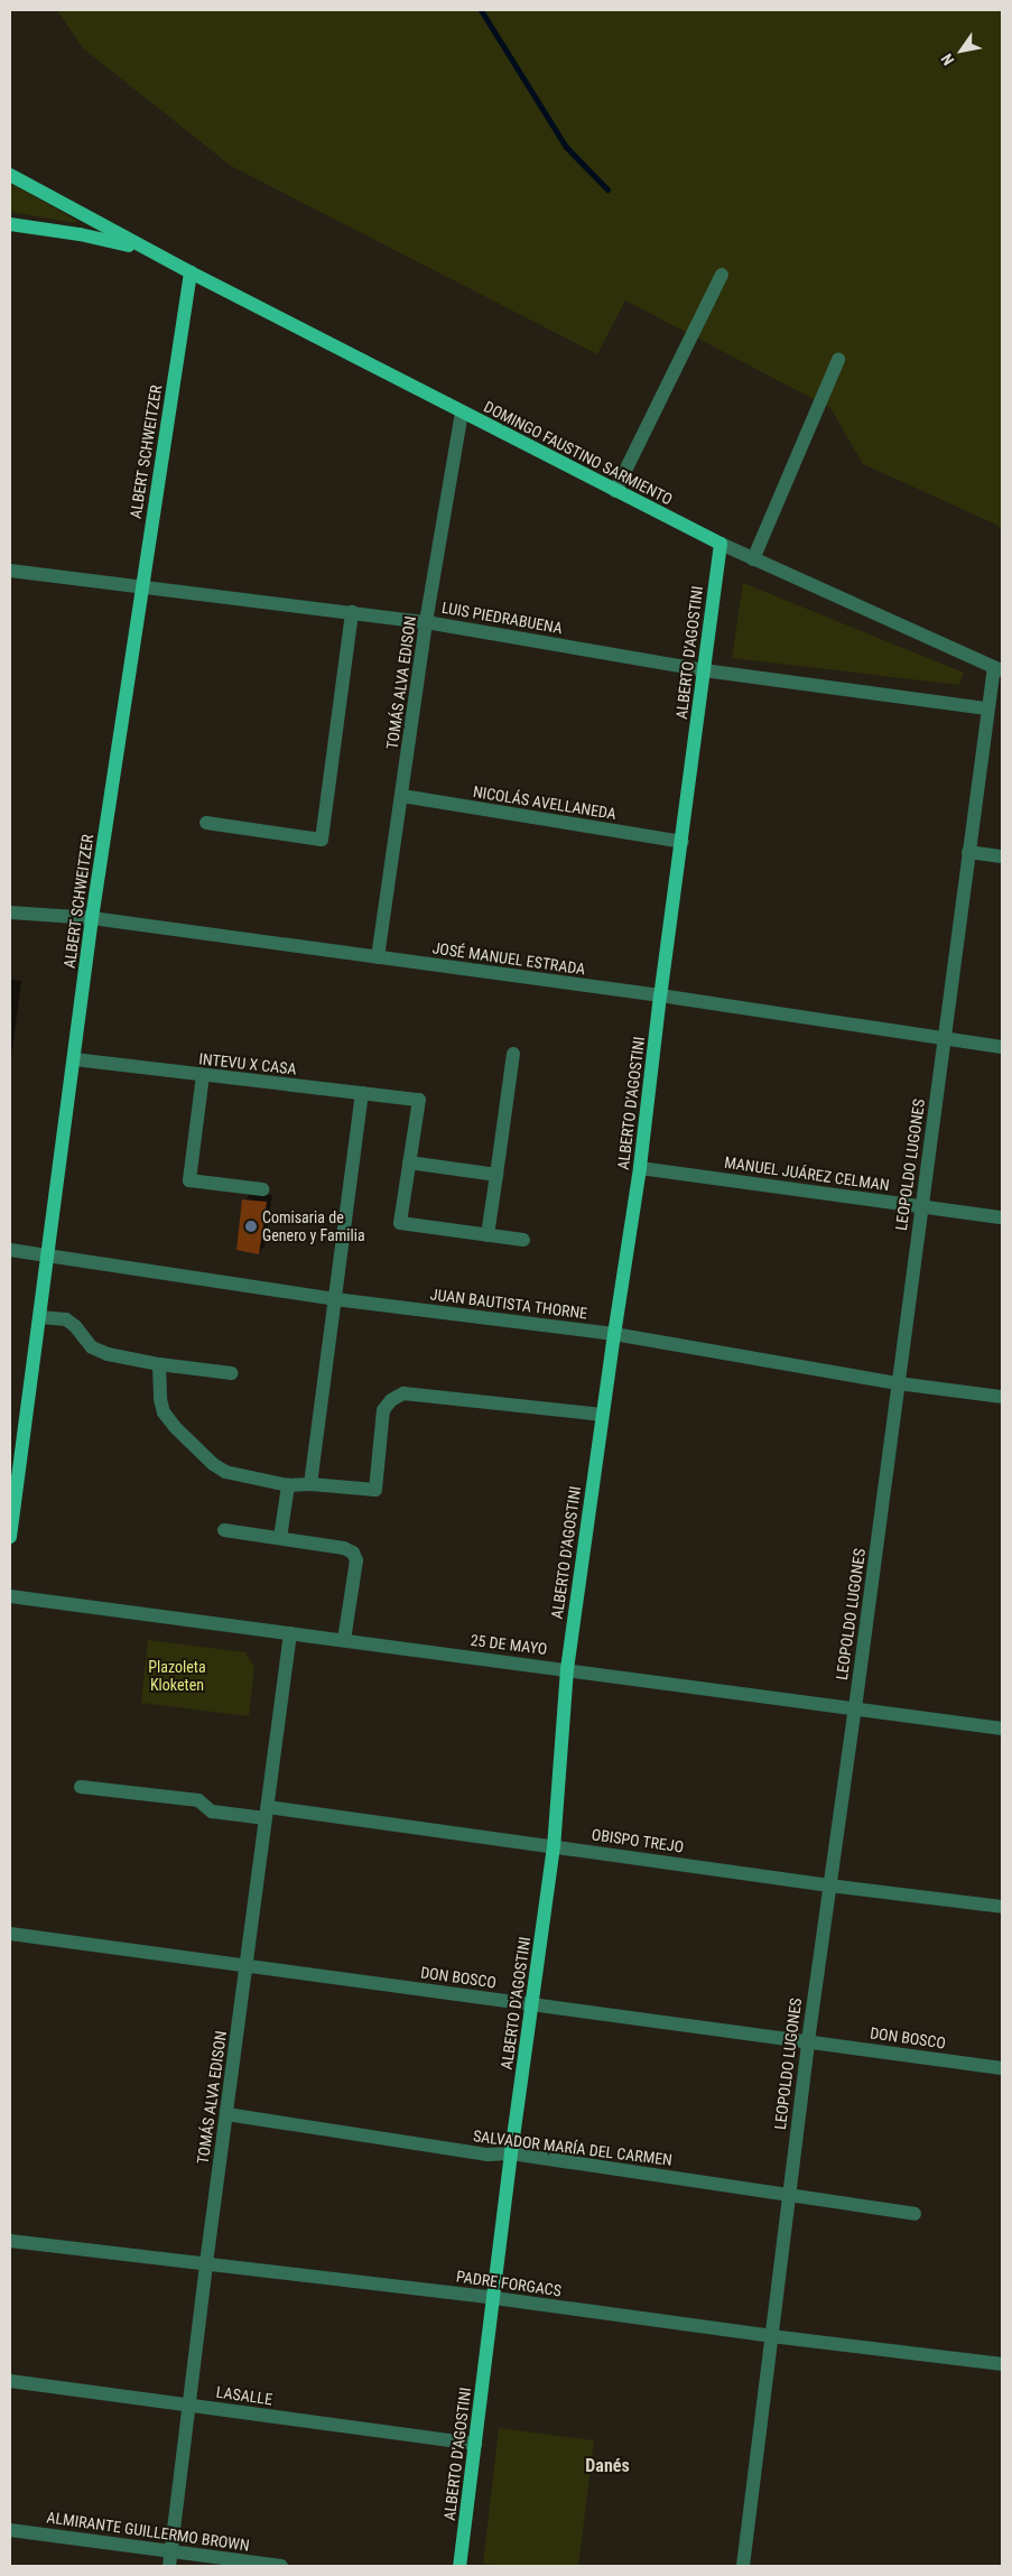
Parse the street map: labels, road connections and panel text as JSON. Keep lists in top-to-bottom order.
{
  "streets": {
    "main road": ["ALBERT SCHWEITZER", "DOMINGO FAUSTINO SARMIENTO", "ALBERTO D'AGOSTINI"],
    "street": [
      "LUIS PIEDRABUENA",
      "TOMÁS ALVA EDISON",
      "NICOLÁS AVELLANEDA",
      "JOSÉ MANUEL ESTRADA",
      "INTEVU X CASA",
      "LEOPOLDO LUGONES",
      "MANUEL JUÁREZ CELMAN",
      "JUAN BAUTISTA THORNE",
      "25 DE MAYO",
      "OBISPO TREJO",
      "DON BOSCO",
      "SALVADOR MARÍA DEL CARMEN",
      "PADRE FORGACS",
      "LASALLE",
      "ALMIRANTE GUILLERMO BROWN"
    ]
  },
  "crossings": [
    ["ALBERT SCHWEITZER", "DOMINGO FAUSTINO SARMIENTO"],
    ["ALBERT SCHWEITZER", "LUIS PIEDRABUENA"],
    ["ALBERT SCHWEITZER", "JOSÉ MANUEL ESTRADA"],
    ["ALBERT SCHWEITZER", "INTEVU X CASA"],
    ["ALBERT SCHWEITZER", "JUAN BAUTISTA THORNE"],
    ["DOMINGO FAUSTINO SARMIENTO", "ALBERTO D'AGOSTINI"],
    ["DOMINGO FAUSTINO SARMIENTO", "TOMÁS ALVA EDISON"],
    ["DOMINGO FAUSTINO SARMIENTO", "LEOPOLDO LUGONES"],
    ["LUIS PIEDRABUENA", "ALBERTO D'AGOSTINI"],
    ["LUIS PIEDRABUENA", "TOMÁS ALVA EDISON"],
    ["LUIS PIEDRABUENA", "LEOPOLDO LUGONES"],
    ["ALBERTO D'AGOSTINI", "NICOLÁS AVELLANEDA"],
    ["ALBERTO D'AGOSTINI", "JOSÉ MANUEL ESTRADA"],
    ["ALBERTO D'AGOSTINI", "MANUEL JUÁREZ CELMAN"],
    ["ALBERTO D'AGOSTINI", "JUAN BAUTISTA THORNE"],
    ["ALBERTO D'AGOSTINI", "25 DE MAYO"],
    ["ALBERTO D'AGOSTINI", "OBISPO TREJO"],
    ["ALBERTO D'AGOSTINI", "DON BOSCO"],
    ["ALBERTO D'AGOSTINI", "SALVADOR MARÍA DEL CARMEN"],
    ["ALBERTO D'AGOSTINI", "PADRE FORGACS"],
    ["ALBERTO D'AGOSTINI", "LASALLE"],
    ["TOMÁS ALVA EDISON", "NICOLÁS AVELLANEDA"],
    ["TOMÁS ALVA EDISON", "JOSÉ MANUEL ESTRADA"],
    ["TOMÁS ALVA EDISON", "25 DE MAYO"],
    ["TOMÁS ALVA EDISON", "OBISPO TREJO"],
    ["TOMÁS ALVA EDISON", "DON BOSCO"],
    ["TOMÁS ALVA EDISON", "SALVADOR MARÍA DEL CARMEN"],
    ["TOMÁS ALVA EDISON", "PADRE FORGACS"],
    ["TOMÁS ALVA EDISON", "LASALLE"],
    ["TOMÁS ALVA EDISON", "ALMIRANTE GUILLERMO BROWN"],
    ["JOSÉ MANUEL ESTRADA", "LEOPOLDO LUGONES"],
    ["LEOPOLDO LUGONES", "MANUEL JUÁREZ CELMAN"],
    ["LEOPOLDO LUGONES", "JUAN BAUTISTA THORNE"],
    ["LEOPOLDO LUGONES", "25 DE MAYO"],
    ["LEOPOLDO LUGONES", "OBISPO TREJO"],
    ["LEOPOLDO LUGONES", "DON BOSCO"],
    ["LEOPOLDO LUGONES", "SALVADOR MARÍA DEL CARMEN"],
    ["LEOPOLDO LUGONES", "PADRE FORGACS"]
  ],
  "districts": ["Danés"],
  "parks": ["Plazoleta Kloketen"],
  "places": ["Comisaria de Genero y Familia"],
  "north": "bottom left"
}
